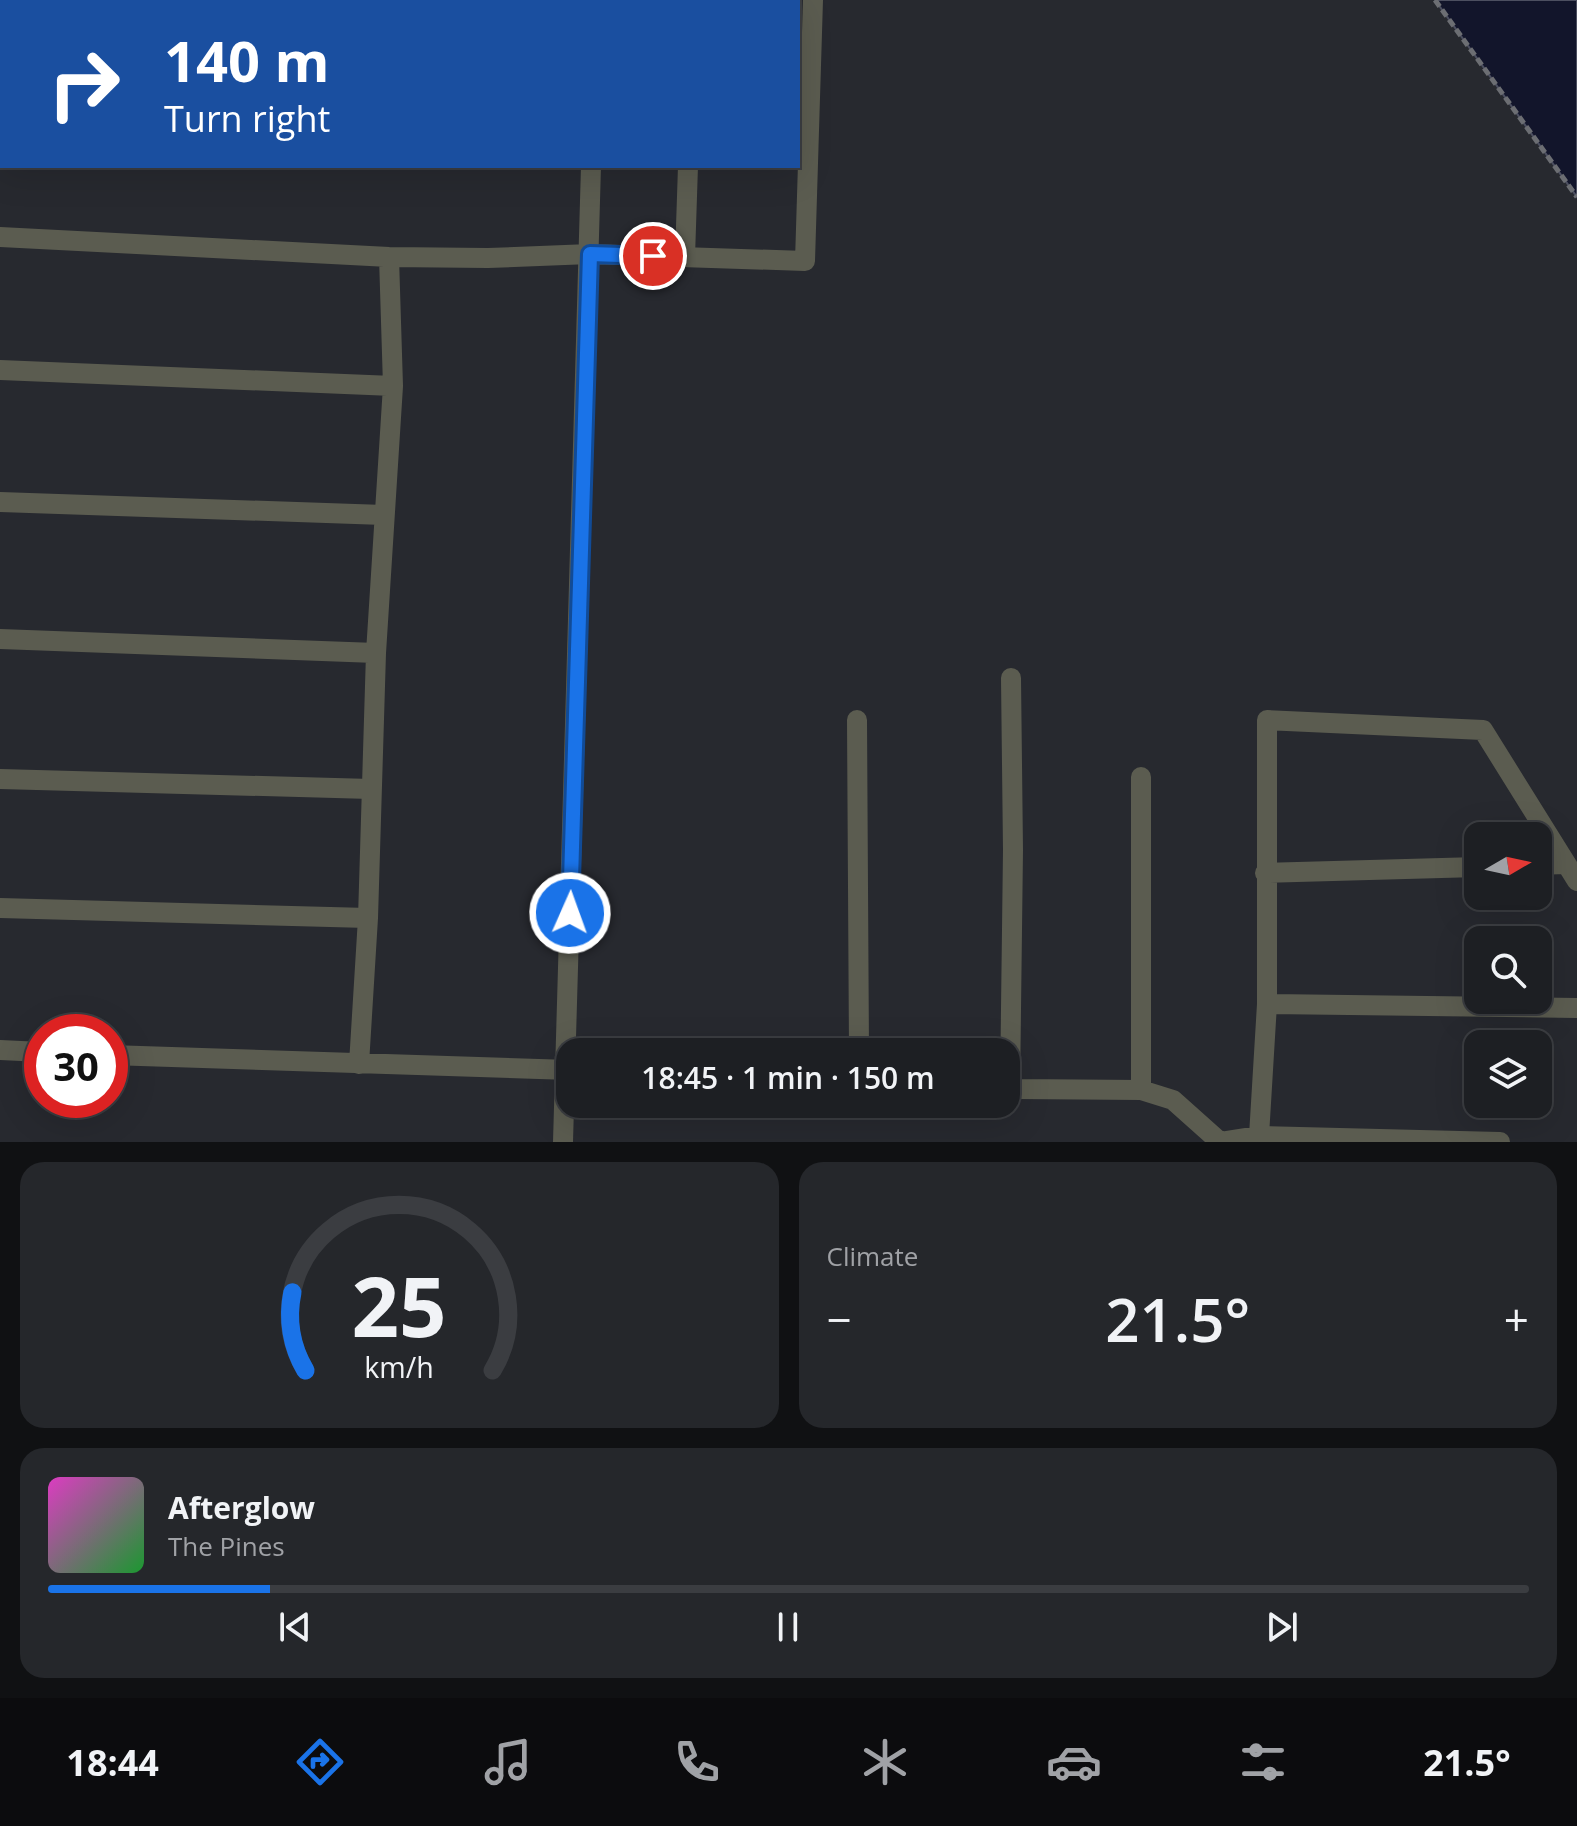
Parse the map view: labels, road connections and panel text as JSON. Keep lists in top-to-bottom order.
{
  "north": "right",
  "page": {
    "turn": ["140 m", "Turn right"],
    "limit": "30",
    "trip": "18:45 · 1 min · 150 m",
    "tile": "Climate",
    "heat": ["−", "21.5°", "+"],
    "song": ["Afterglow", "The Pines"],
    "tabs": ["18:44", "21.5°"],
    "gauge": ["25", "km/h"]
  }
}
